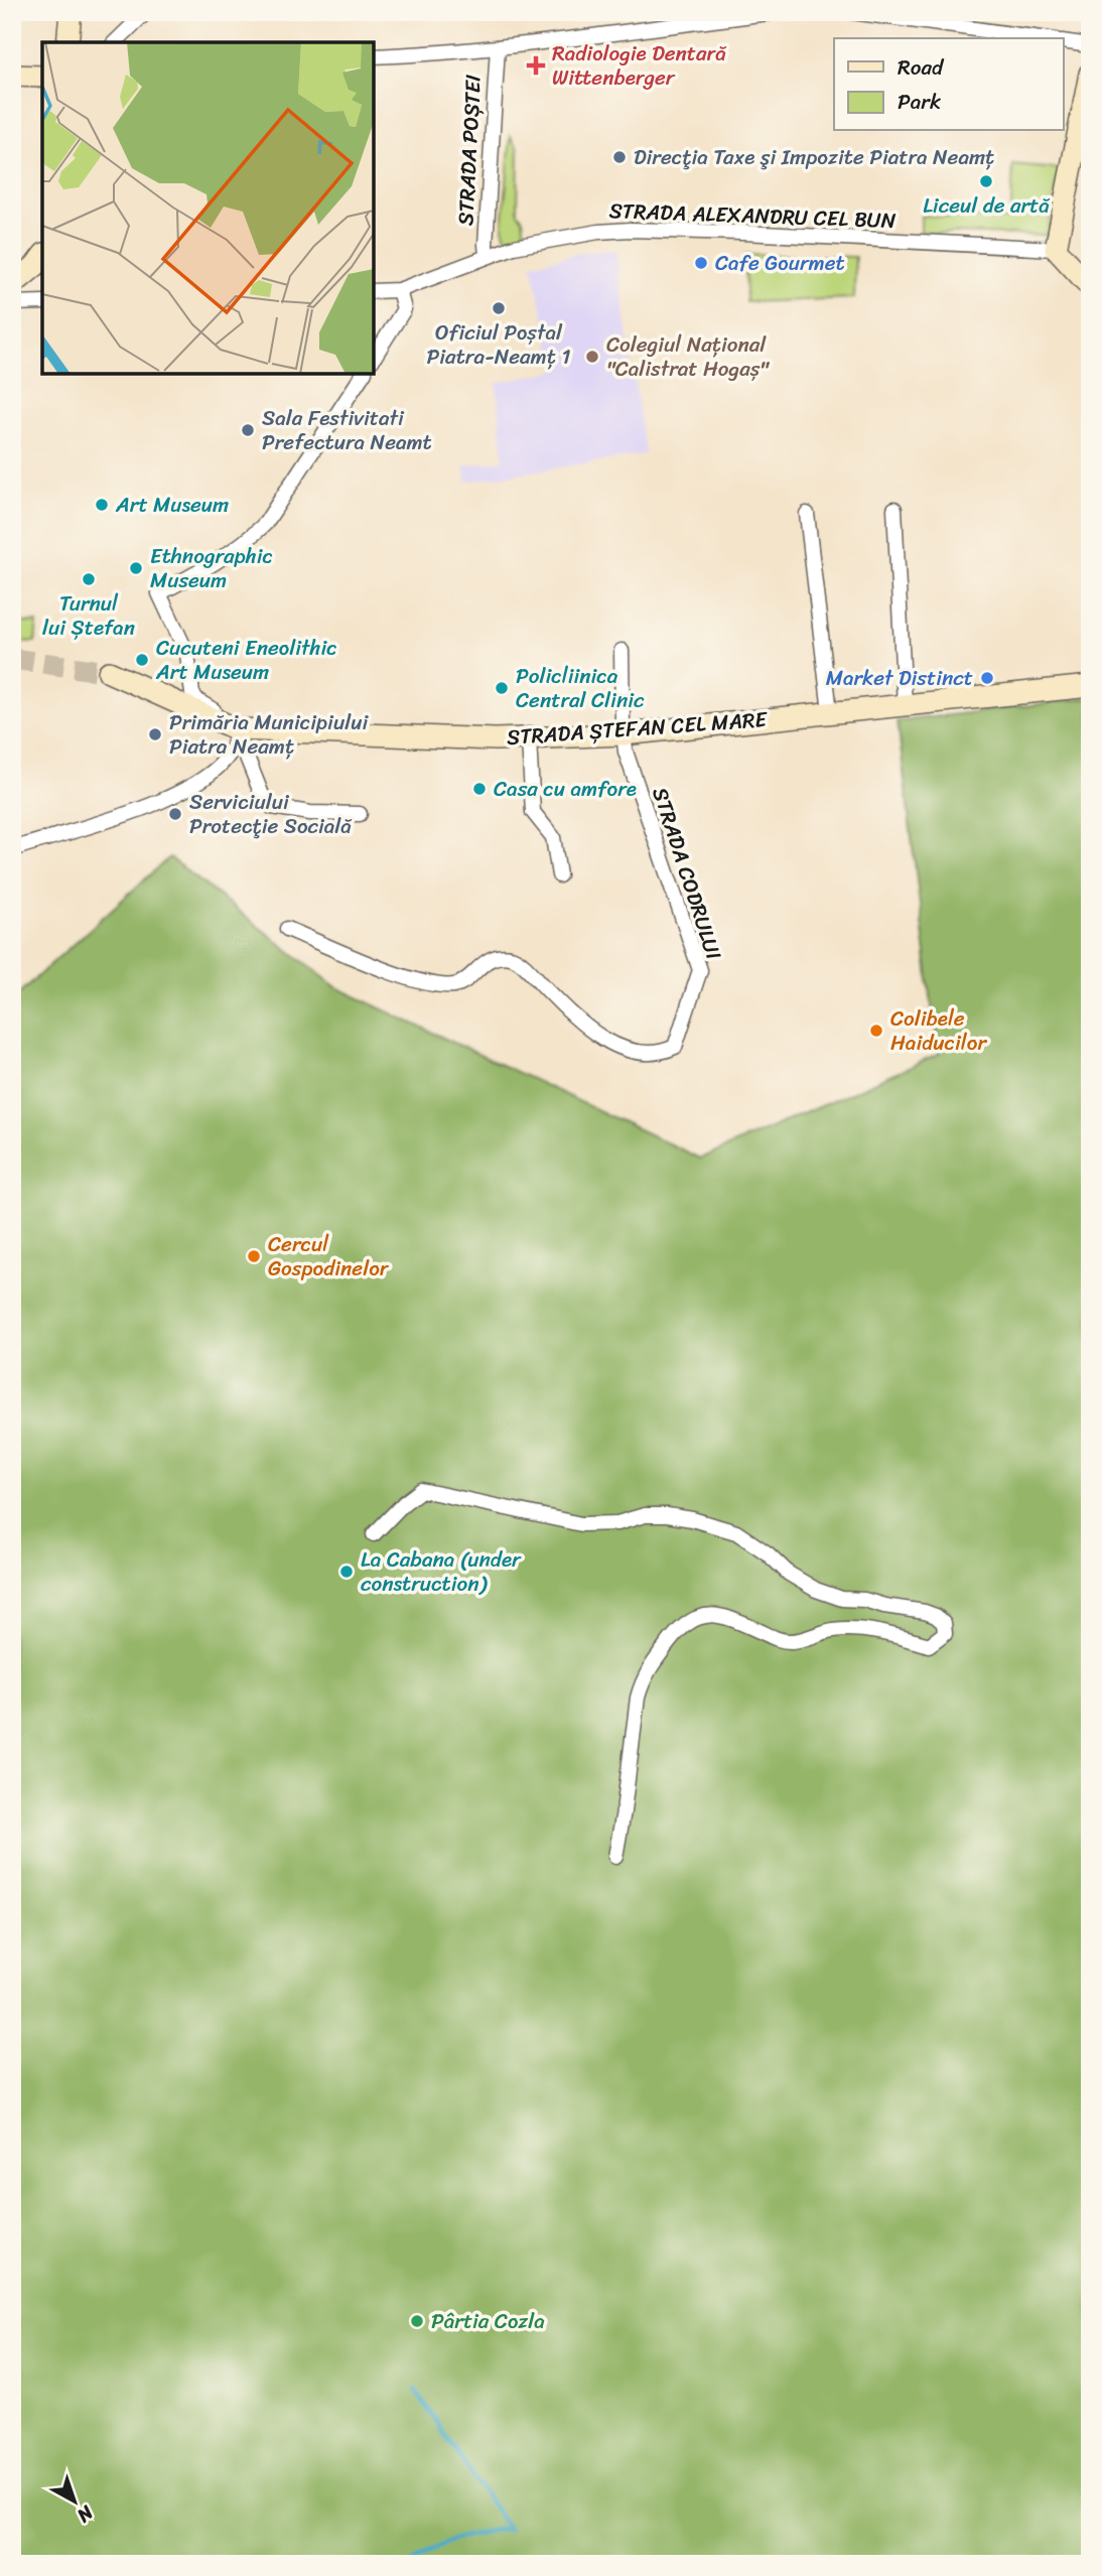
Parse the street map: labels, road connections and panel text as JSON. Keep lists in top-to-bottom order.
{
  "streets": {
    "street": [
      "STRADA POȘTEI",
      "STRADA ALEXANDRU CEL BUN",
      "STRADA ȘTEFAN CEL MARE",
      "STRADA CODRULUI"
    ]
  },
  "crossings": [
    ["STRADA POȘTEI", "STRADA ALEXANDRU CEL BUN"],
    ["STRADA ȘTEFAN CEL MARE", "STRADA CODRULUI"]
  ],
  "places": {
    "health": ["Radiologie Dentară Wittenberger"],
    "other": [
      "Direcţia Taxe şi Impozite Piatra Neamț",
      "Liceul de artă",
      "Cafe Gourmet",
      "Oficiul Poștal Piatra-Neamț 1",
      "Colegiul Național \"Calistrat Hogaș\"",
      "Sala Festivitati Prefectura Neamt",
      "Art Museum",
      "Ethnographic Museum",
      "Turnul lui Ștefan",
      "Cucuteni Eneolithic Art Museum",
      "Market Distinct",
      "Policliinica Central Clinic",
      "Primăria Municipiului Piatra Neamț",
      "Casa cu amfore",
      "Serviciului Protecţie Socială",
      "Colibele Haiducilor",
      "Cercul Gospodinelor",
      "La Cabana (under construction)",
      "Pârtia Cozla"
    ]
  },
  "legend": ["Road", "Park"],
  "north": "bottom right"
}
